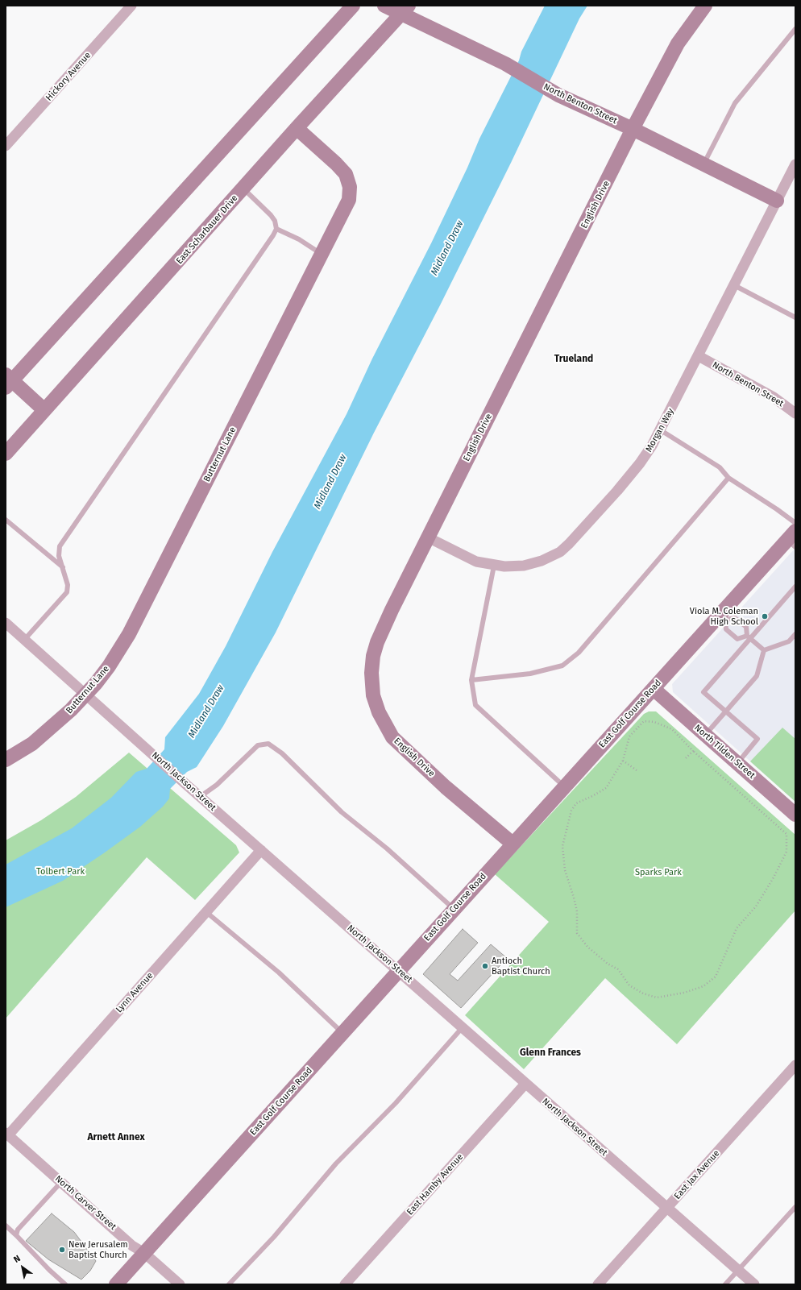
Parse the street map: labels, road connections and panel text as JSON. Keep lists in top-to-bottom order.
{
  "streets": {
    "street": [
      "Hickory Avenue",
      "North Benton Street",
      "English Drive",
      "East Scharbauer Drive",
      "Morgan Way",
      "Butternut Lane",
      "East Golf Course Road",
      "North Tilden Street",
      "North Jackson Street",
      "Lynn Avenue",
      "East Jax Avenue",
      "East Hamby Avenue",
      "North Carver Street"
    ]
  },
  "crossings": [
    ["North Benton Street", "English Drive"],
    ["North Benton Street", "East Scharbauer Drive"],
    ["North Benton Street", "Morgan Way"],
    ["English Drive", "Morgan Way"],
    ["English Drive", "East Golf Course Road"],
    ["East Scharbauer Drive", "Butternut Lane"],
    ["Butternut Lane", "North Jackson Street"],
    ["East Golf Course Road", "North Tilden Street"],
    ["East Golf Course Road", "North Jackson Street"],
    ["East Golf Course Road", "North Carver Street"],
    ["North Jackson Street", "Lynn Avenue"],
    ["North Jackson Street", "East Jax Avenue"],
    ["North Jackson Street", "East Hamby Avenue"],
    ["Lynn Avenue", "North Carver Street"]
  ],
  "districts": ["Trueland", "Glenn Frances", "Arnett Annex"],
  "water": ["Midland Draw"],
  "parks": ["Tolbert Park", "Sparks Park"],
  "places": ["Viola M. Coleman High School", "Antioch Baptist Church", "New Jerusalem Baptist Church"],
  "north": "top left"
}
